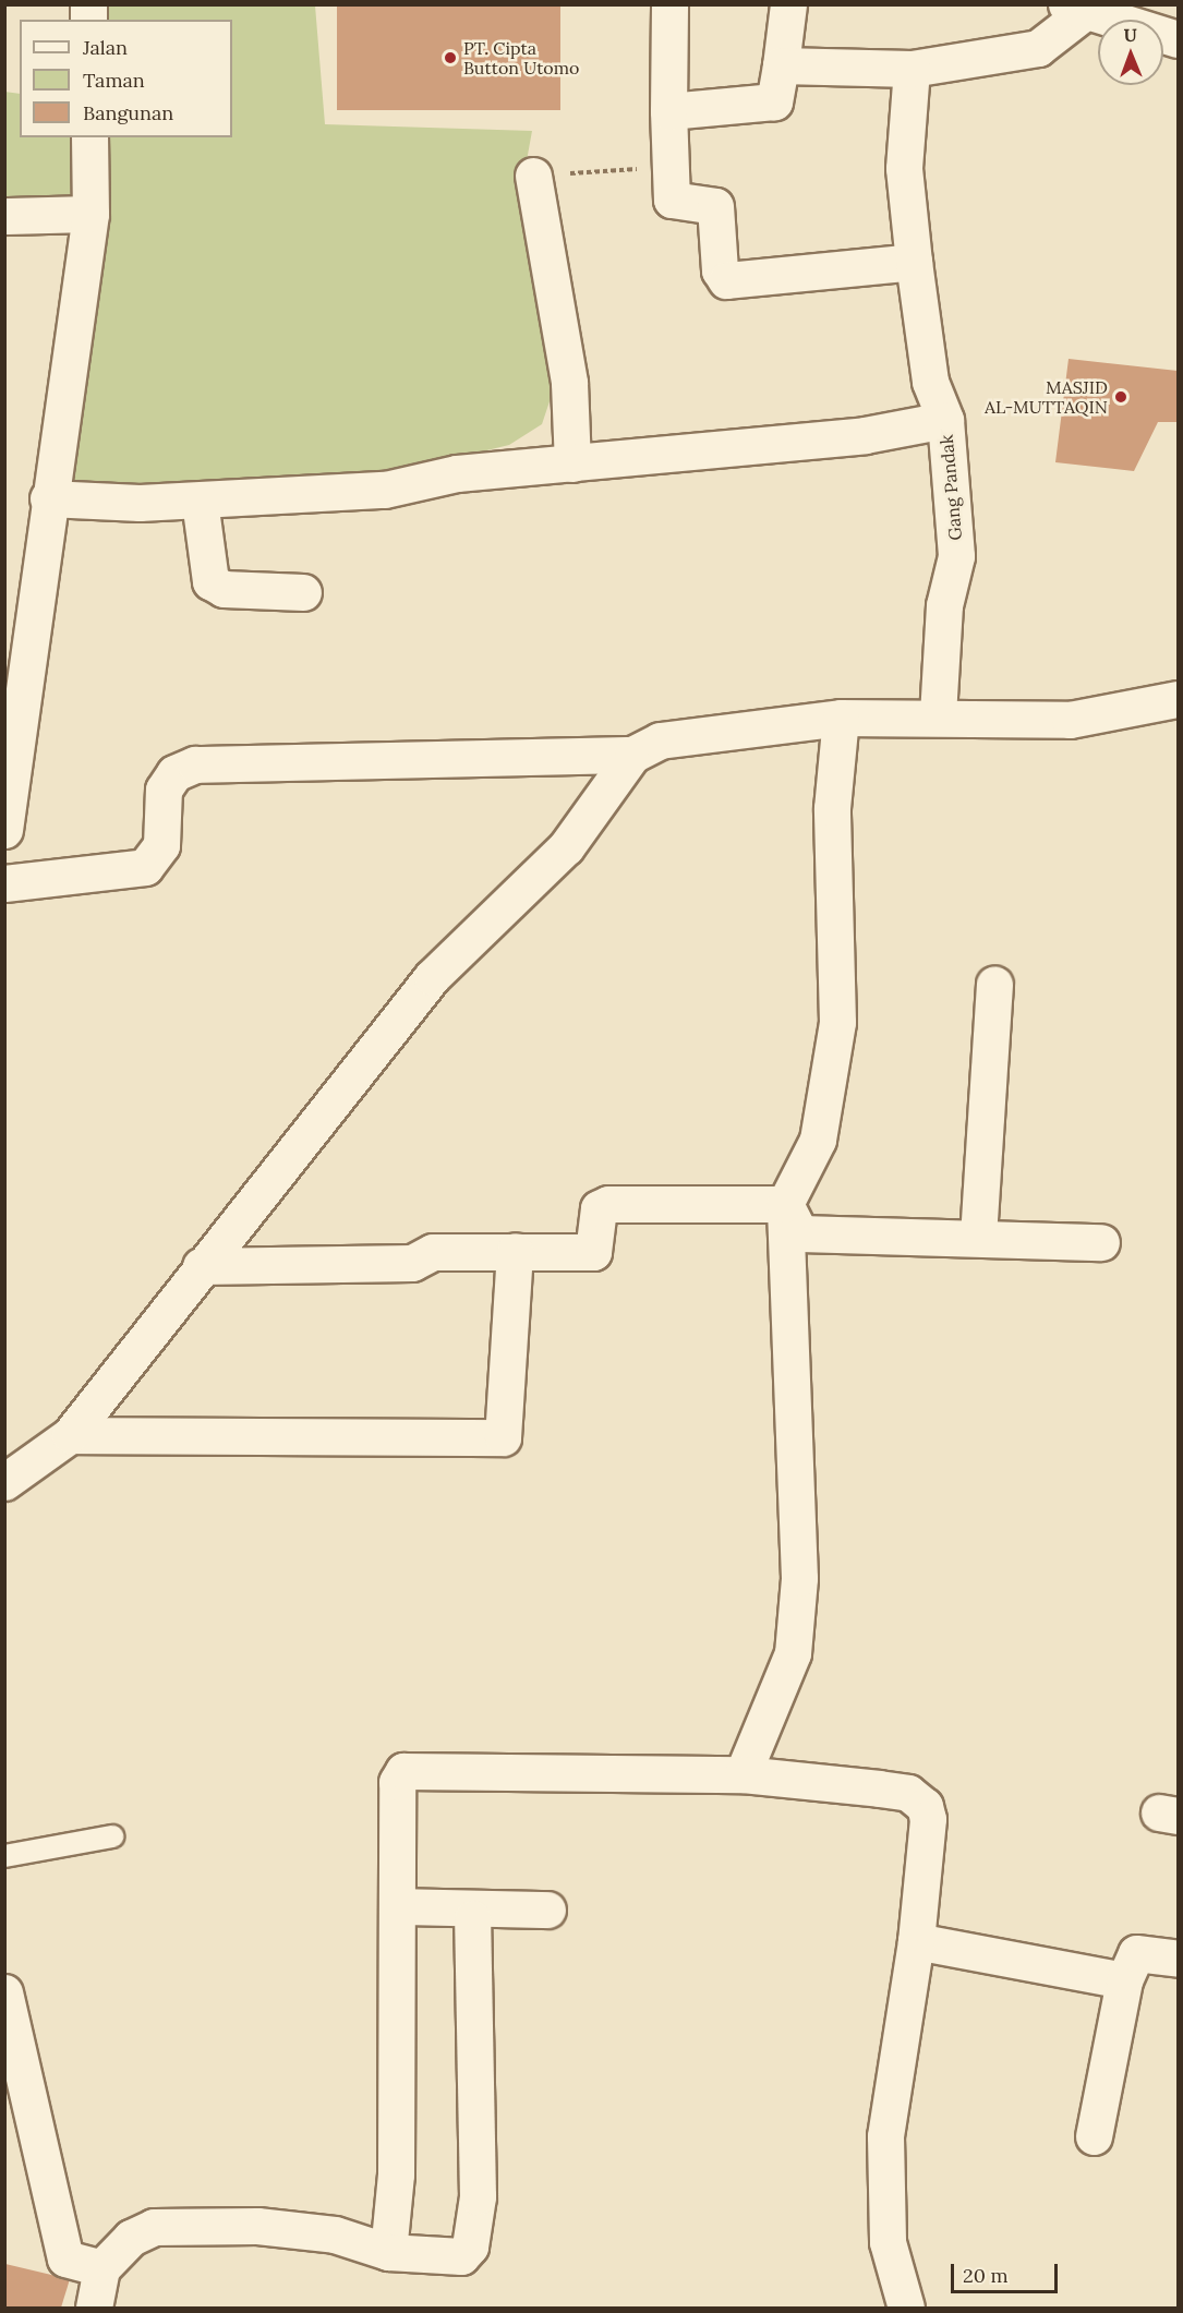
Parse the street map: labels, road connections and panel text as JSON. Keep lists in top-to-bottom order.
{
  "streets": {
    "street": ["Gang Pandak"]
  },
  "places": ["PT. Cipta Button Utomo", "MASJID AL-MUTTAQIN"],
  "legend": ["Jalan", "Taman", "Bangunan"],
  "scale_bar": "20 m",
  "north": "top"
}
